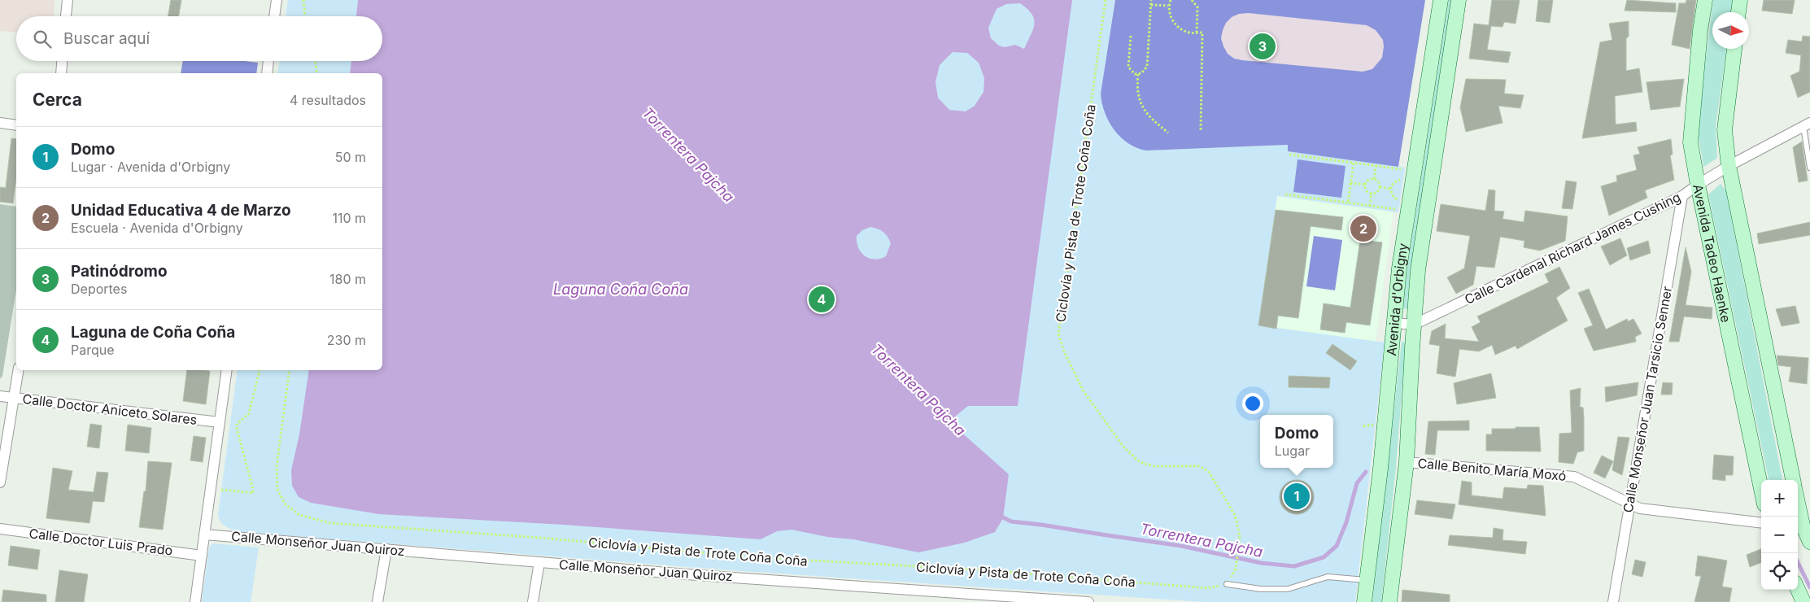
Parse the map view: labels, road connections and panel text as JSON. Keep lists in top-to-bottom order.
{
  "streets": {
    "main road": ["Avenida Tadeo Haenke", "Avenida d'Orbigny"],
    "street": [
      "Calle Cardenal Richard James Cushing",
      "Calle Monseñor Juan Tarsicio Senner",
      "Calle Doctor Aniceto Solares",
      "Calle Benito María Moxó",
      "Calle Doctor Luis Prado",
      "Calle Monseñor Juan Quiroz"
    ],
    "path": ["Ciclovía y Pista de Trote Coña Coña"]
  },
  "crossings": [
    ["Calle Cardenal Richard James Cushing", "Avenida Tadeo Haenke"],
    ["Calle Cardenal Richard James Cushing", "Avenida d'Orbigny"],
    ["Calle Cardenal Richard James Cushing", "Calle Monseñor Juan Tarsicio Senner"],
    ["Avenida d'Orbigny", "Calle Benito María Moxó"],
    ["Calle Monseñor Juan Tarsicio Senner", "Calle Benito María Moxó"]
  ],
  "water": ["Torrentera Pajcha", "Laguna Coña Coña"],
  "north": "right",
  "page": {
    "search": "Buscar aquí",
    "pins": [
      "3",
      "2",
      "4",
      "1"
    ],
    "heading": ["Cerca", "4 resultados"],
    "list": [
      {
        "mark": "1",
        "name": "Domo",
        "note": "Lugar · Avenida d'Orbigny",
        "value": "50 m"
      },
      {
        "mark": "2",
        "name": "Unidad Educativa 4 de Marzo",
        "note": "Escuela · Avenida d'Orbigny",
        "value": "110 m"
      },
      {
        "mark": "3",
        "name": "Patinódromo",
        "note": "Deportes",
        "value": "180 m"
      },
      {
        "mark": "4",
        "name": "Laguna de Coña Coña",
        "note": "Parque",
        "value": "230 m"
      }
    ],
    "popup": ["Domo", "Lugar"],
    "map_buttons": ["+", "−"]
  }
}
